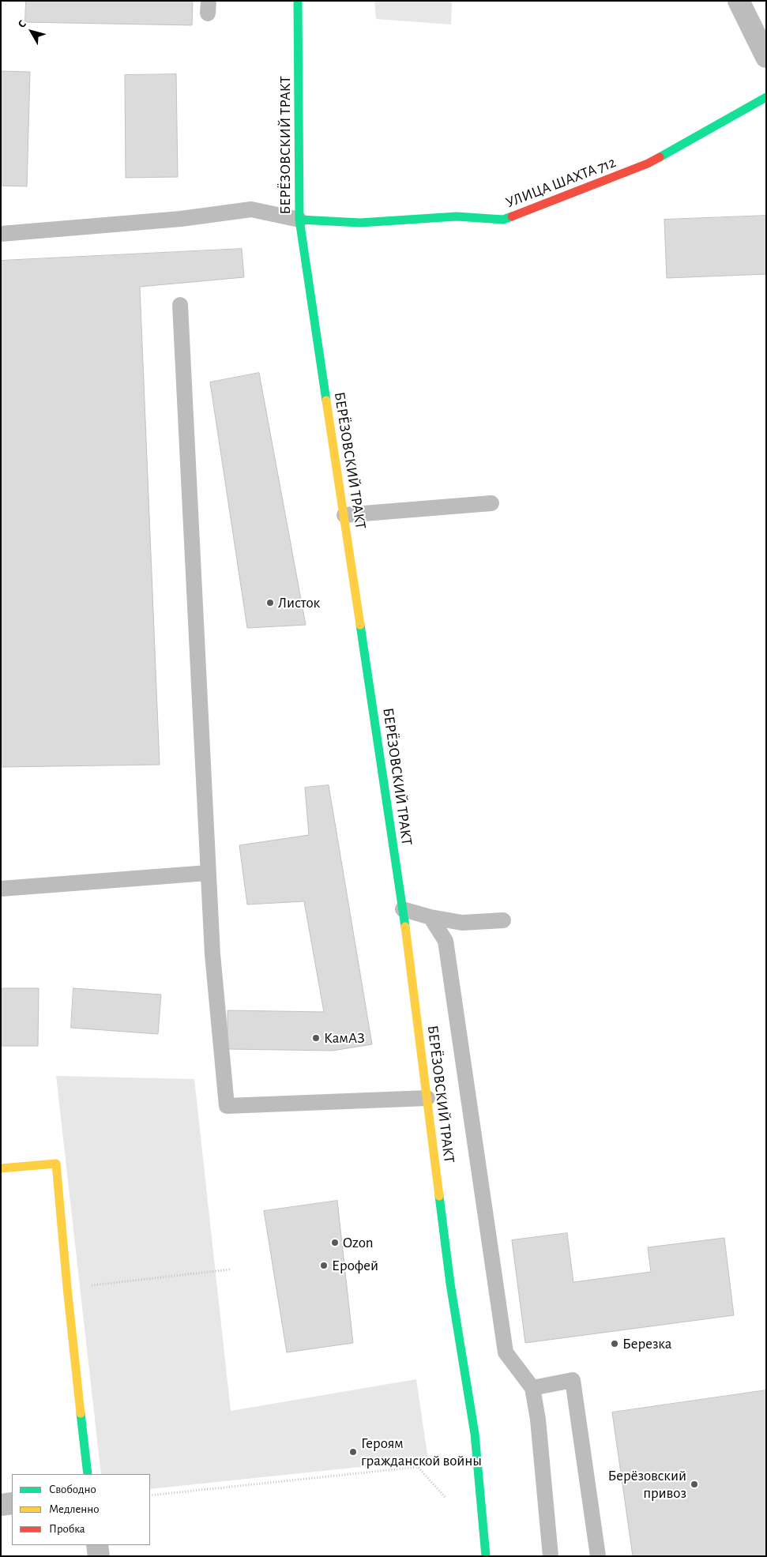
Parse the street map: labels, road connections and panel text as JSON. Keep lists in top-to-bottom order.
{
  "streets": {
    "main road": ["БЕРЁЗОВСКИЙ ТРАКТ", "УЛИЦА ШАХТА 712"]
  },
  "crossings": [
    ["БЕРЁЗОВСКИЙ ТРАКТ", "УЛИЦА ШАХТА 712"]
  ],
  "places": [
    "Листок",
    "КамАЗ",
    "Ozon",
    "Ерофей",
    "Березка",
    "Героям гражданской войны",
    "Берёзовский привоз"
  ],
  "legend": ["Свободно", "Медленно", "Пробка"],
  "north": "top left"
}
